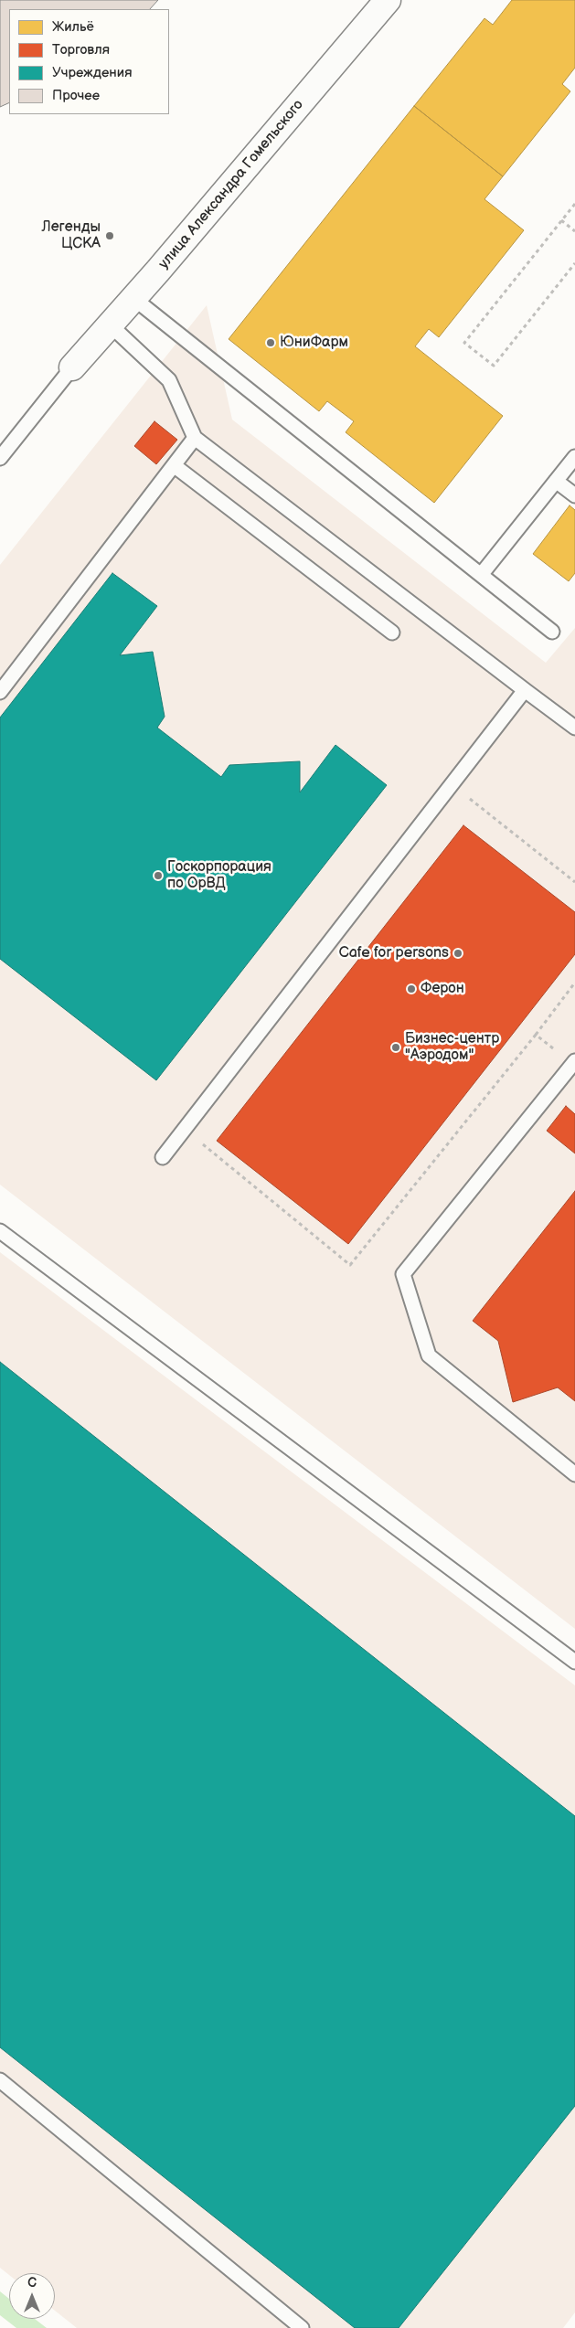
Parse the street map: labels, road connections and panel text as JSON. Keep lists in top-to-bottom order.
{
  "streets": {
    "street": ["улица Александра Гомельского"]
  },
  "places": [
    "Легенды ЦСКА",
    "ЮниФарм",
    "Госкорпорация по ОрВД",
    "Cafe for persons",
    "Ферон",
    "Бизнес-центр \"Аэродом\""
  ],
  "legend": [
    "Жильё",
    "Торговля",
    "Учреждения",
    "Прочее"
  ],
  "north": "top"
}
